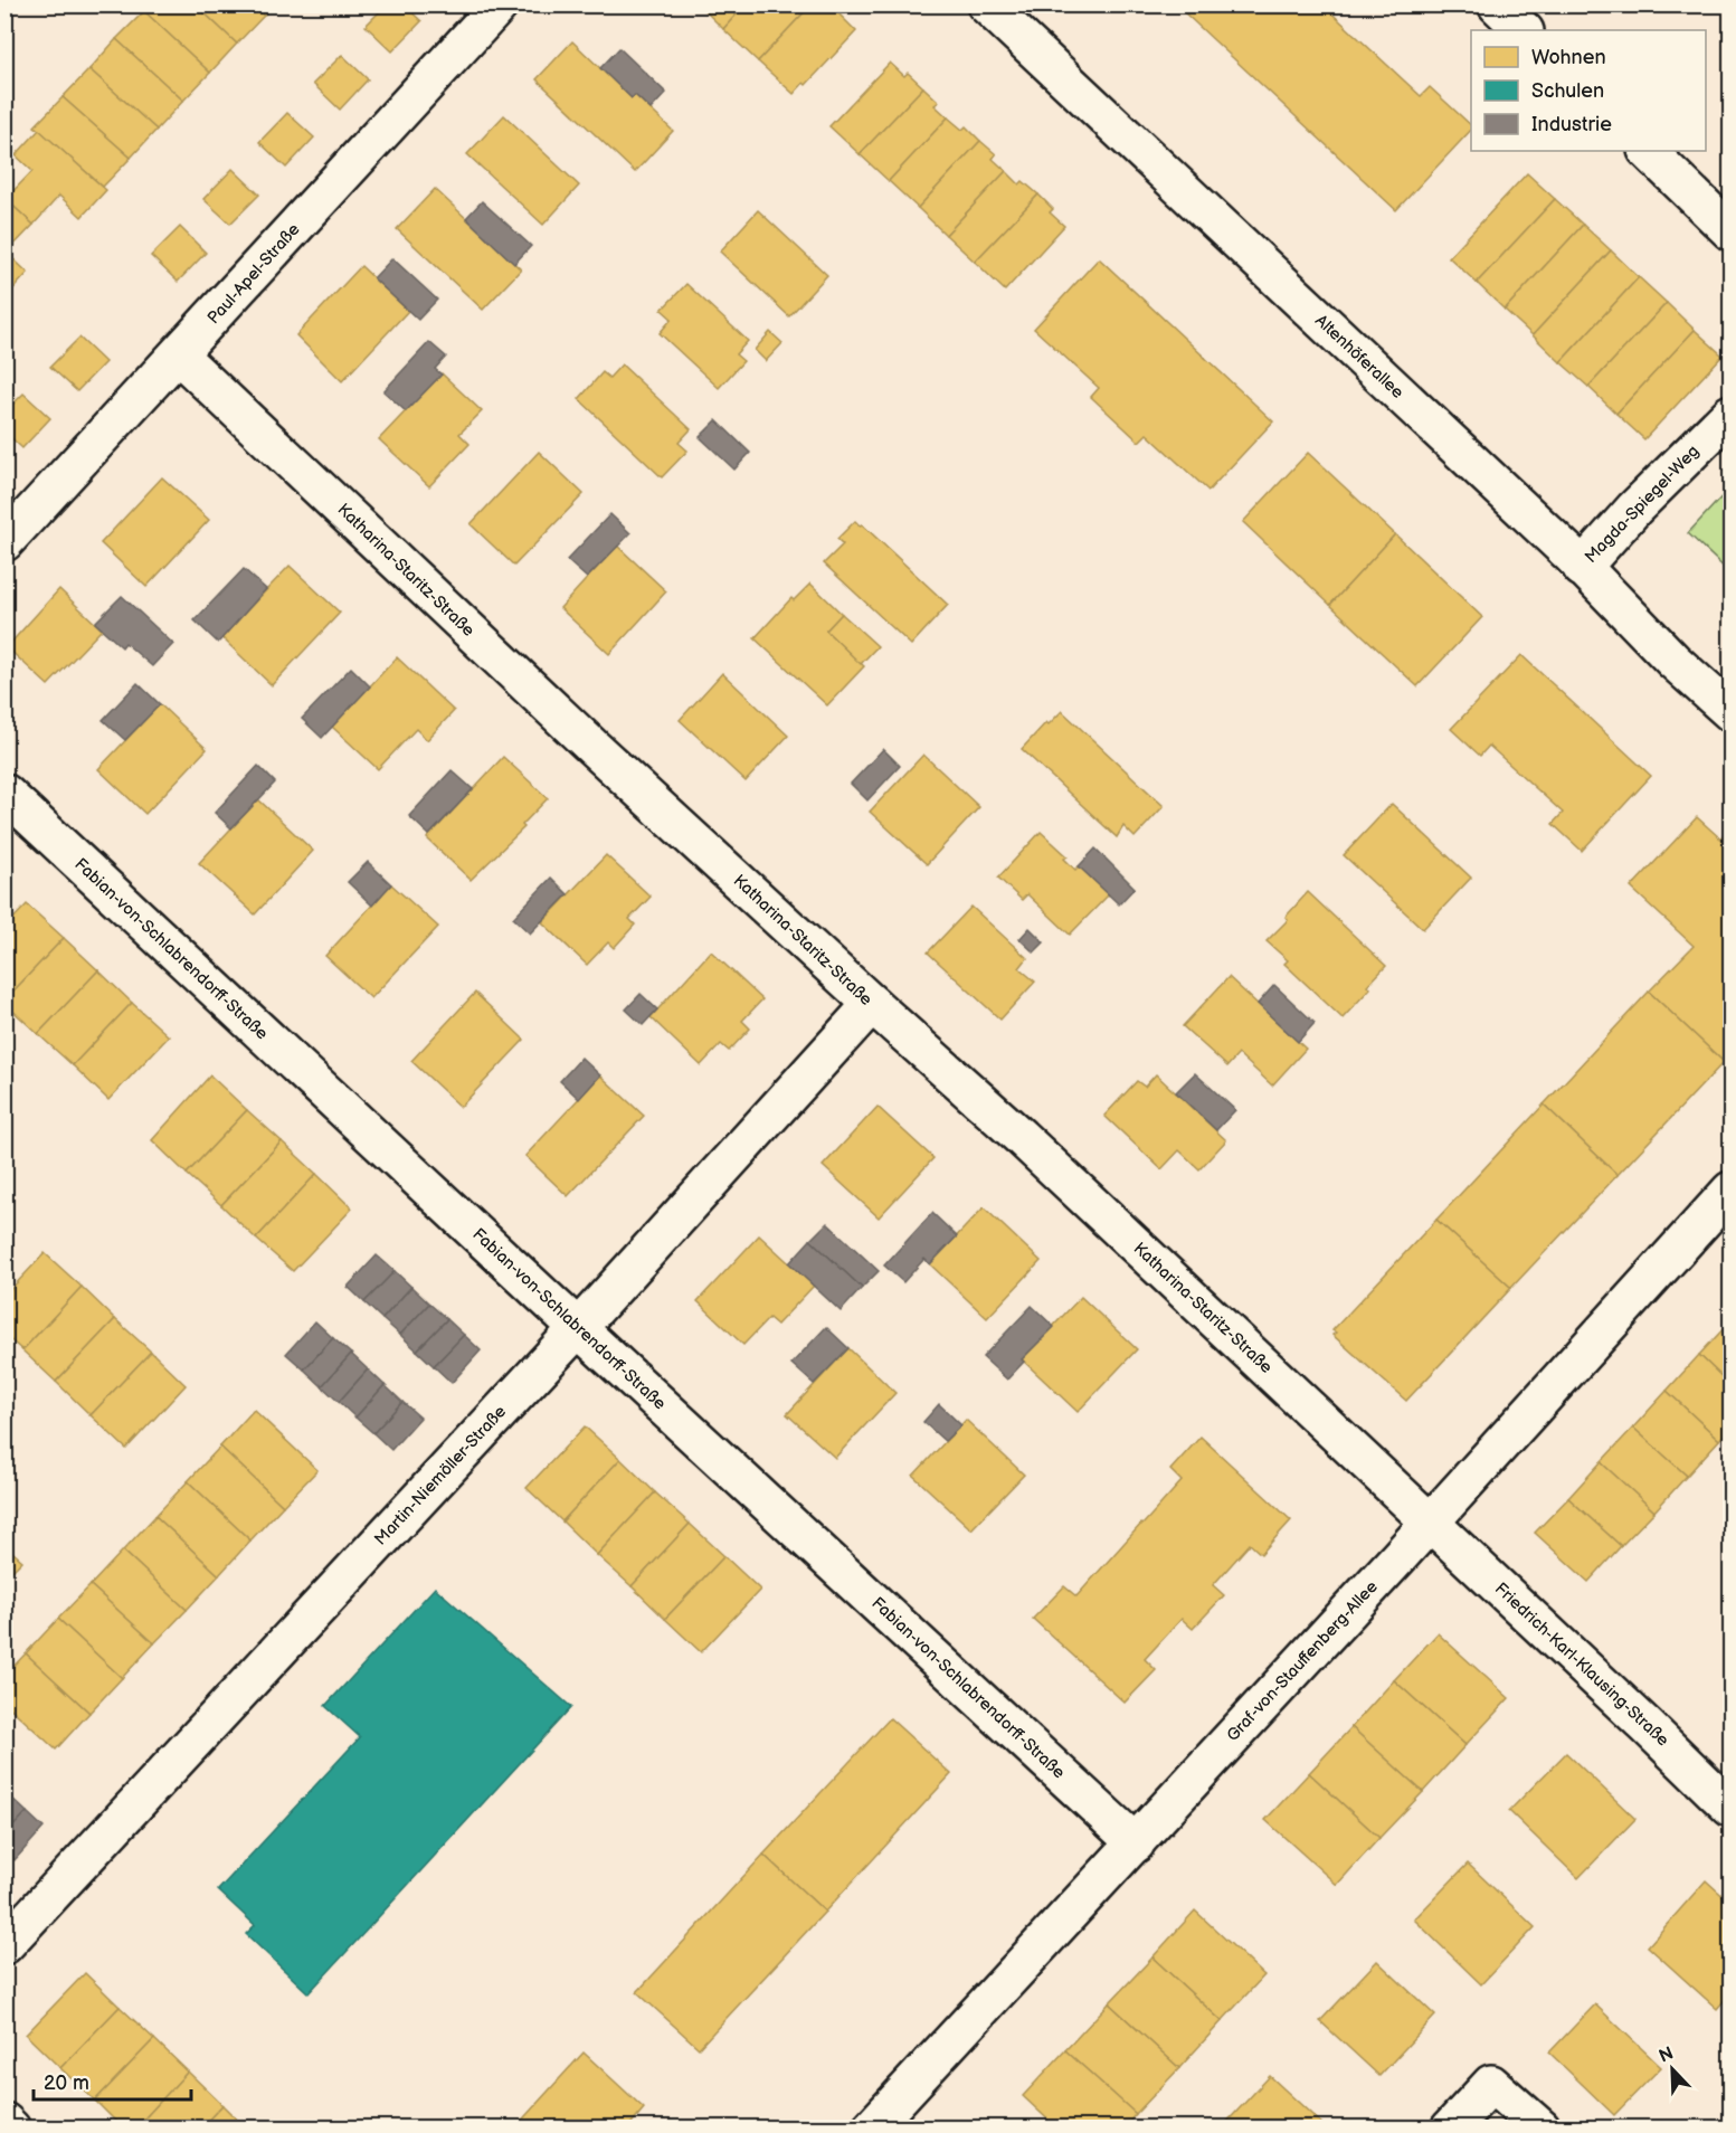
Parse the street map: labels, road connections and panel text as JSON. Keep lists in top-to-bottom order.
{
  "streets": {
    "street": [
      "Paul-Apel-Straße",
      "Altenhöferallee",
      "Magda-Spiegel-Weg",
      "Katharina-Staritz-Straße",
      "Fabian-von-Schlabrendorff-Straße",
      "Martin-Niemöller-Straße",
      "Graf-von-Stauffenberg-Allee",
      "Friedrich-Karl-Klausing-Straße"
    ]
  },
  "crossings": [
    ["Paul-Apel-Straße", "Katharina-Staritz-Straße"],
    ["Altenhöferallee", "Magda-Spiegel-Weg"],
    ["Katharina-Staritz-Straße", "Martin-Niemöller-Straße"],
    ["Katharina-Staritz-Straße", "Graf-von-Stauffenberg-Allee"],
    ["Katharina-Staritz-Straße", "Friedrich-Karl-Klausing-Straße"],
    ["Fabian-von-Schlabrendorff-Straße", "Martin-Niemöller-Straße"],
    ["Fabian-von-Schlabrendorff-Straße", "Graf-von-Stauffenberg-Allee"],
    ["Graf-von-Stauffenberg-Allee", "Friedrich-Karl-Klausing-Straße"]
  ],
  "legend": ["Wohnen", "Schulen", "Industrie"],
  "scale_bar": "20 m",
  "north": "top left"
}
